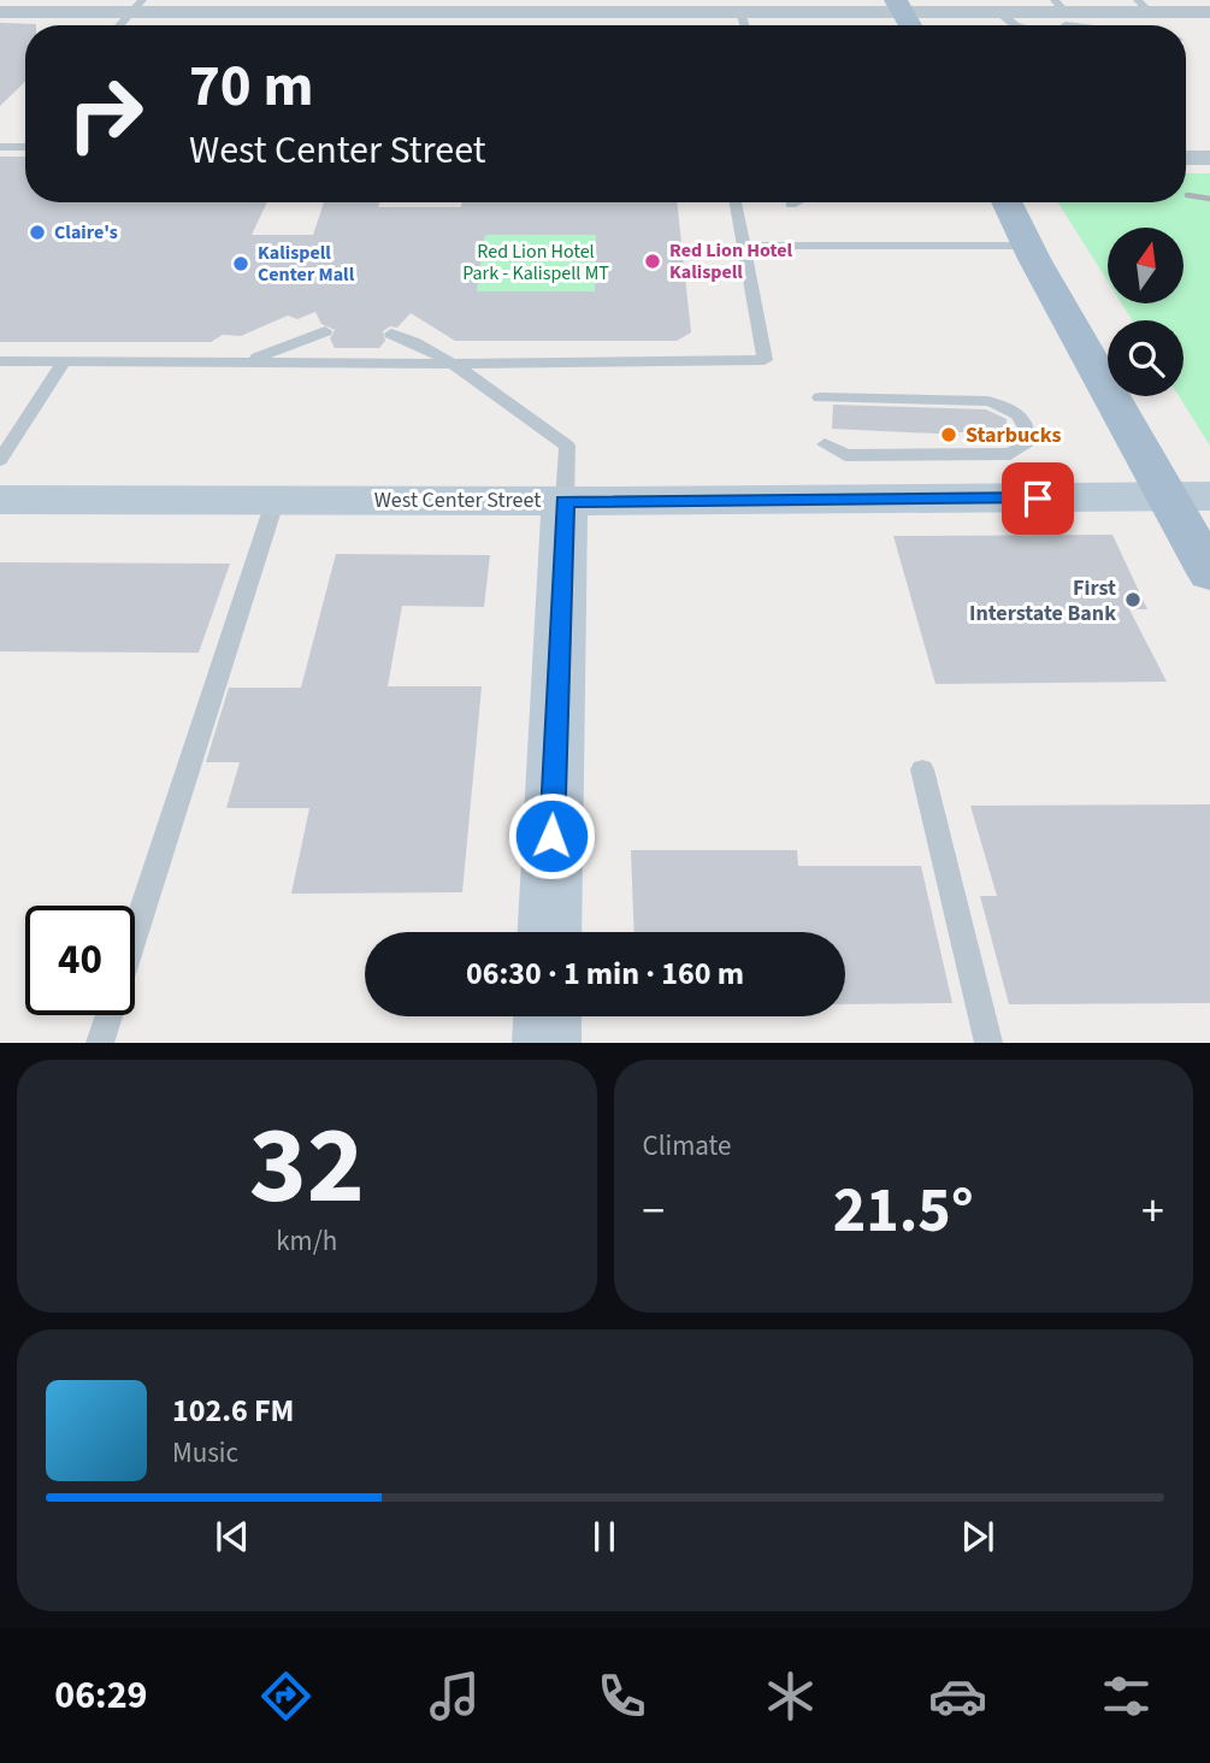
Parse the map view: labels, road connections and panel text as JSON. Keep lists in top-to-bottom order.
{
  "streets": {
    "street": ["West Center Street"]
  },
  "parks": ["Red Lion Hotel Park - Kalispell MT"],
  "places": [
    "Claire's",
    "Red Lion Hotel Kalispell",
    "Kalispell Center Mall",
    "Starbucks",
    "First Interstate Bank"
  ],
  "north": "top",
  "page": {
    "turn": ["70 m", "West Center Street"],
    "limit": "40",
    "trip": "06:30 · 1 min · 160 m",
    "tile": [
      ["32", "km/h"],
      "Climate"
    ],
    "heat": ["−", "21.5°", "+"],
    "song": ["102.6 FM", "Music"],
    "tabs": "06:29"
  }
}
